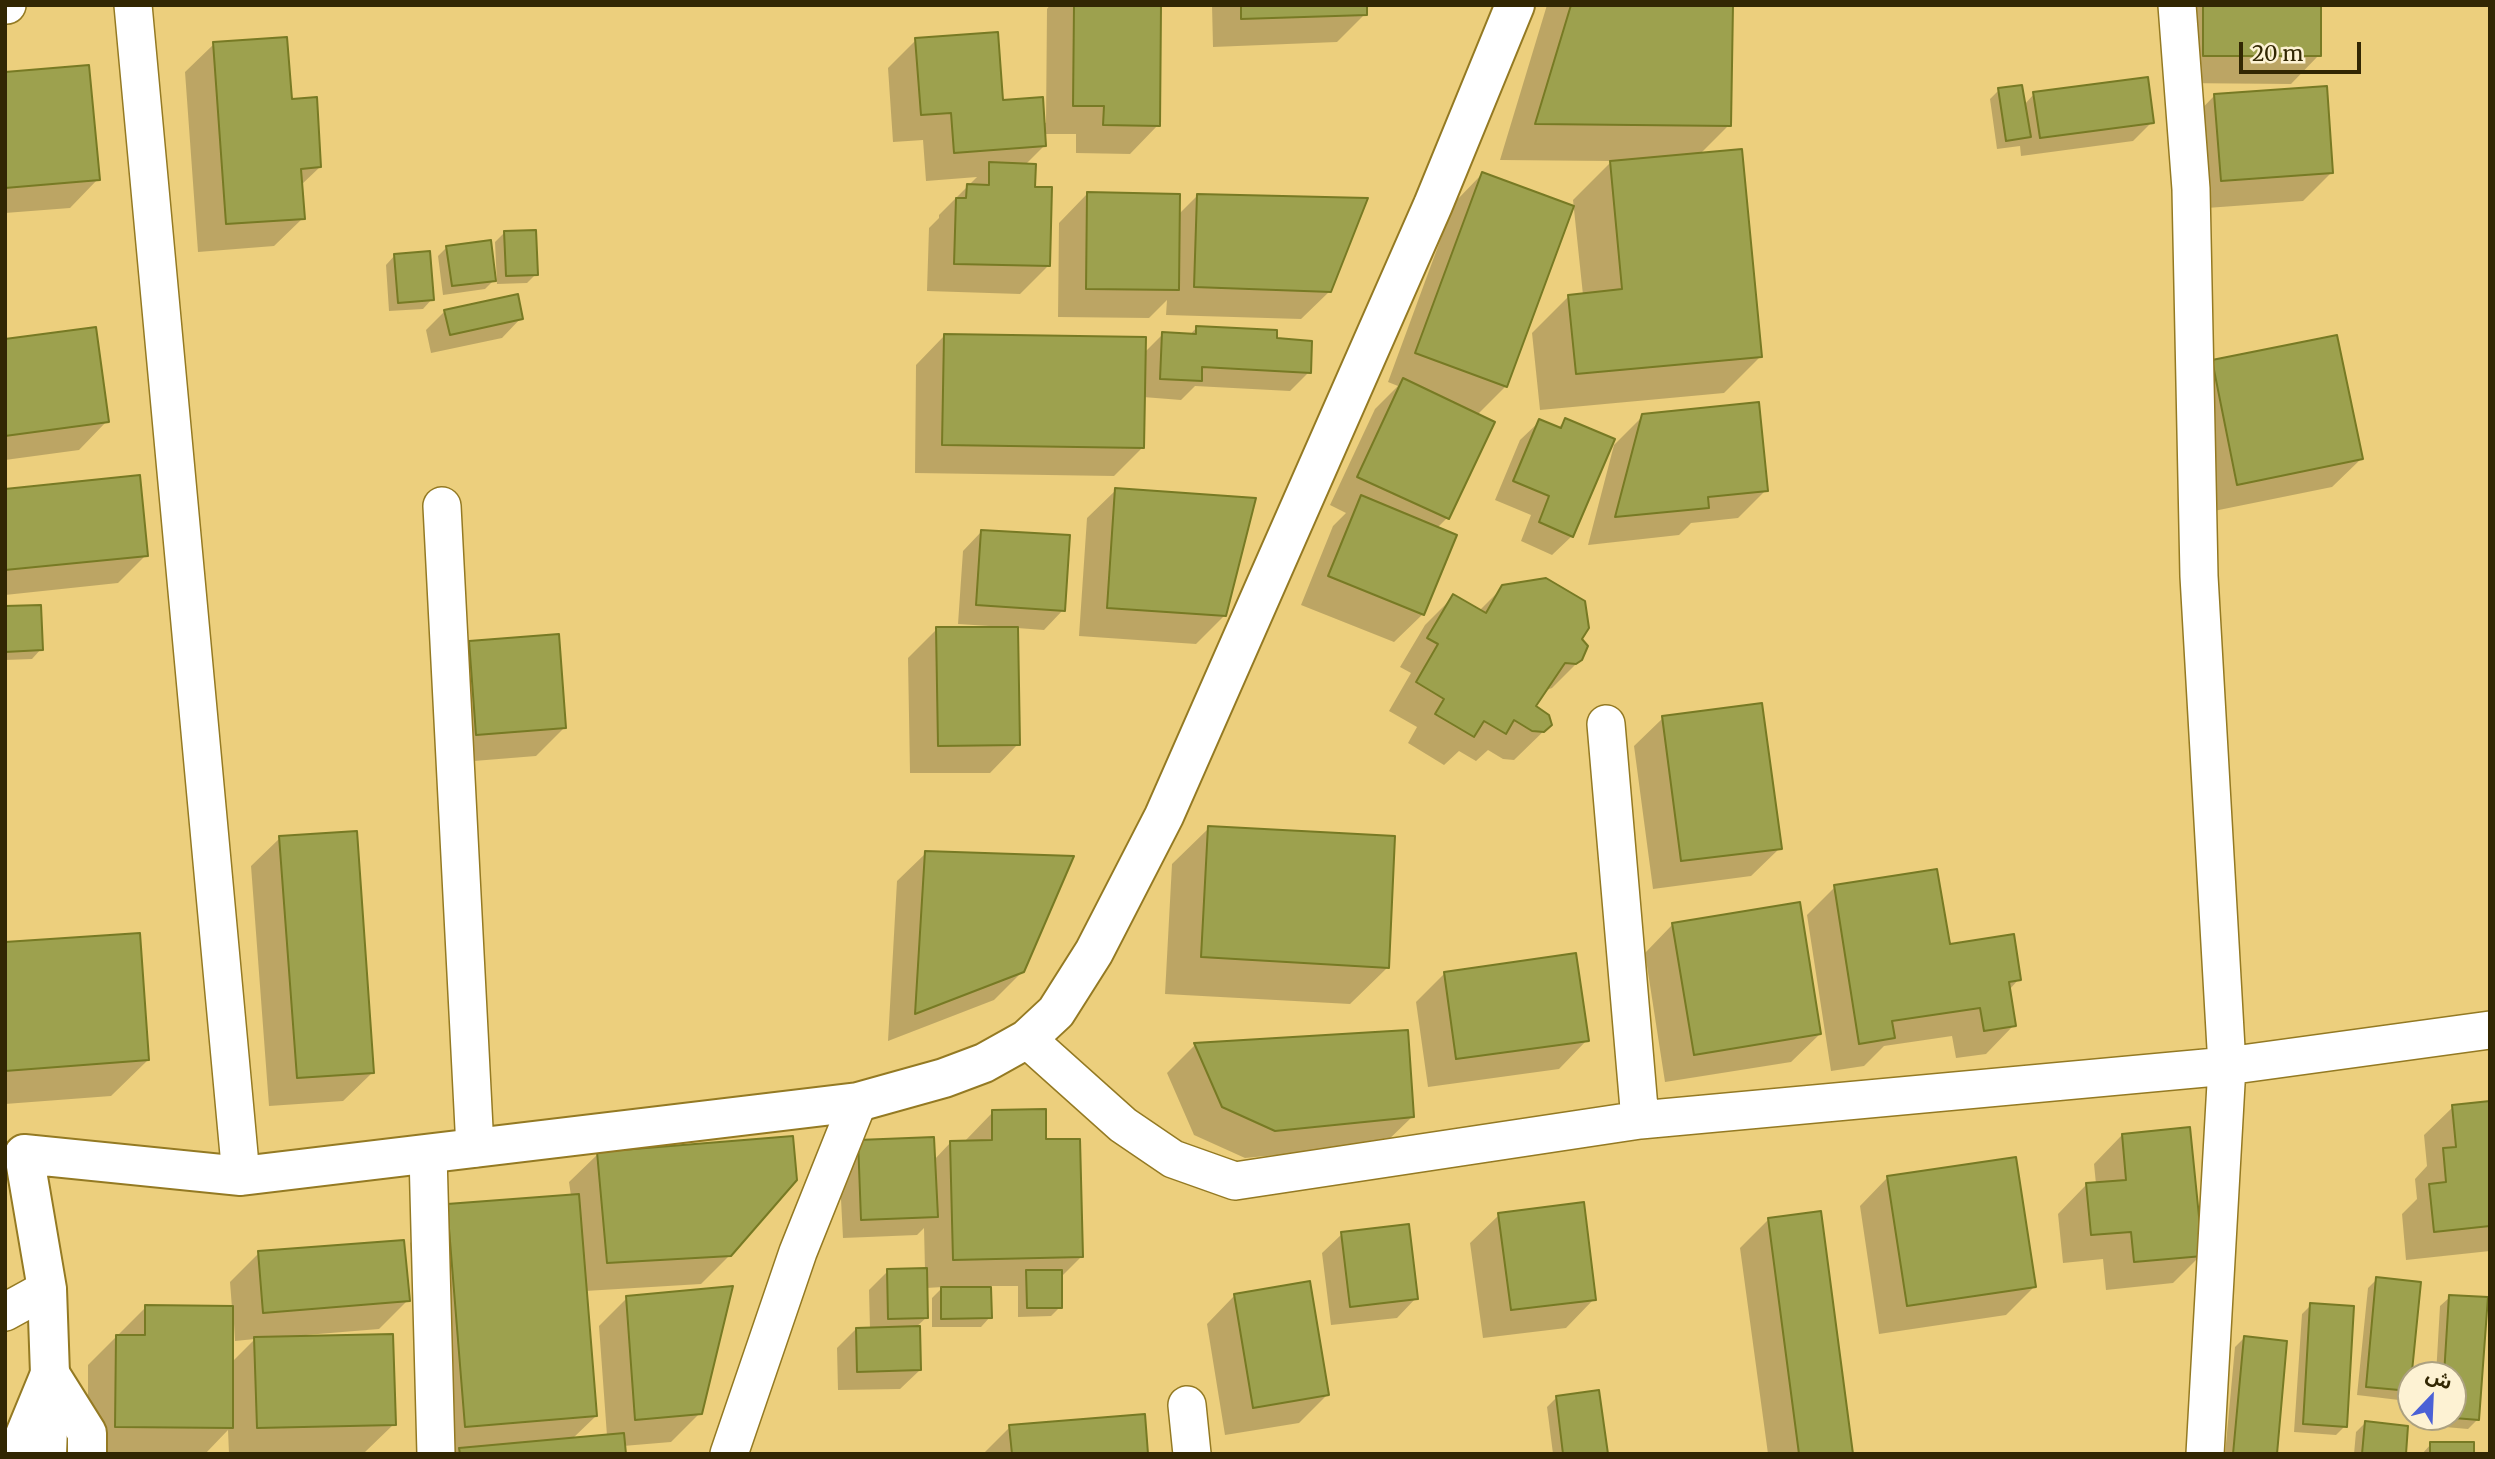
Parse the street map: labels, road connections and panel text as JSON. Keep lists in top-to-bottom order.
{
  "scale_bar": "20 m",
  "north": "top right"
}
